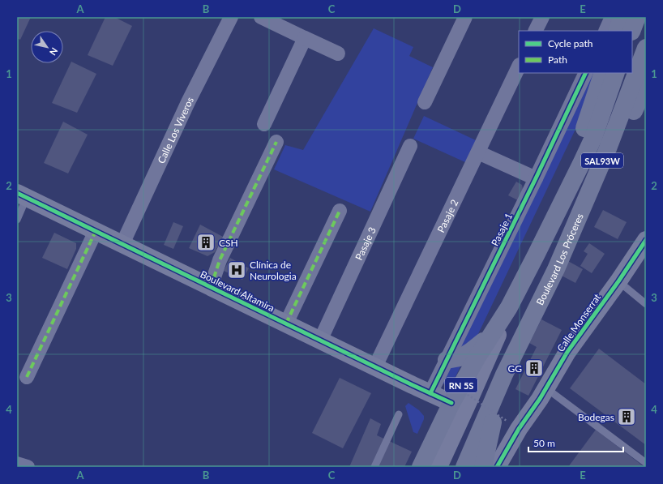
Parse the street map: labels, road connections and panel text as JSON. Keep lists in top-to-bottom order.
{
  "streets": {
    "highway": ["SAL93W", "Boulevard Los Próceres", "RN 5S"],
    "street": [
      "Calle Los Viveros",
      "Pasaje 2",
      "Pasaje 1",
      "Pasaje 3",
      "Boulevard Altamira",
      "Calle Monserrat"
    ]
  },
  "crossings": [
    ["Calle Los Viveros", "Boulevard Altamira"],
    ["SAL93W", "RN 5S"],
    ["Pasaje 2", "Boulevard Altamira"],
    ["Pasaje 1", "Boulevard Altamira"],
    ["Pasaje 3", "Boulevard Altamira"],
    ["Boulevard Altamira", "RN 5S"]
  ],
  "places": {
    "building": ["CSH", "GG", "Bodegas"],
    "hospital": ["Clínica de Neurologia"]
  },
  "legend": ["Cycle path", "Path"],
  "scale_bar": "50 m",
  "north": "bottom right",
  "grid": {
    "columns": [
      "A",
      "B",
      "C",
      "D",
      "E"
    ],
    "rows": [
      "1",
      "2",
      "3",
      "4"
    ]
  }
}
